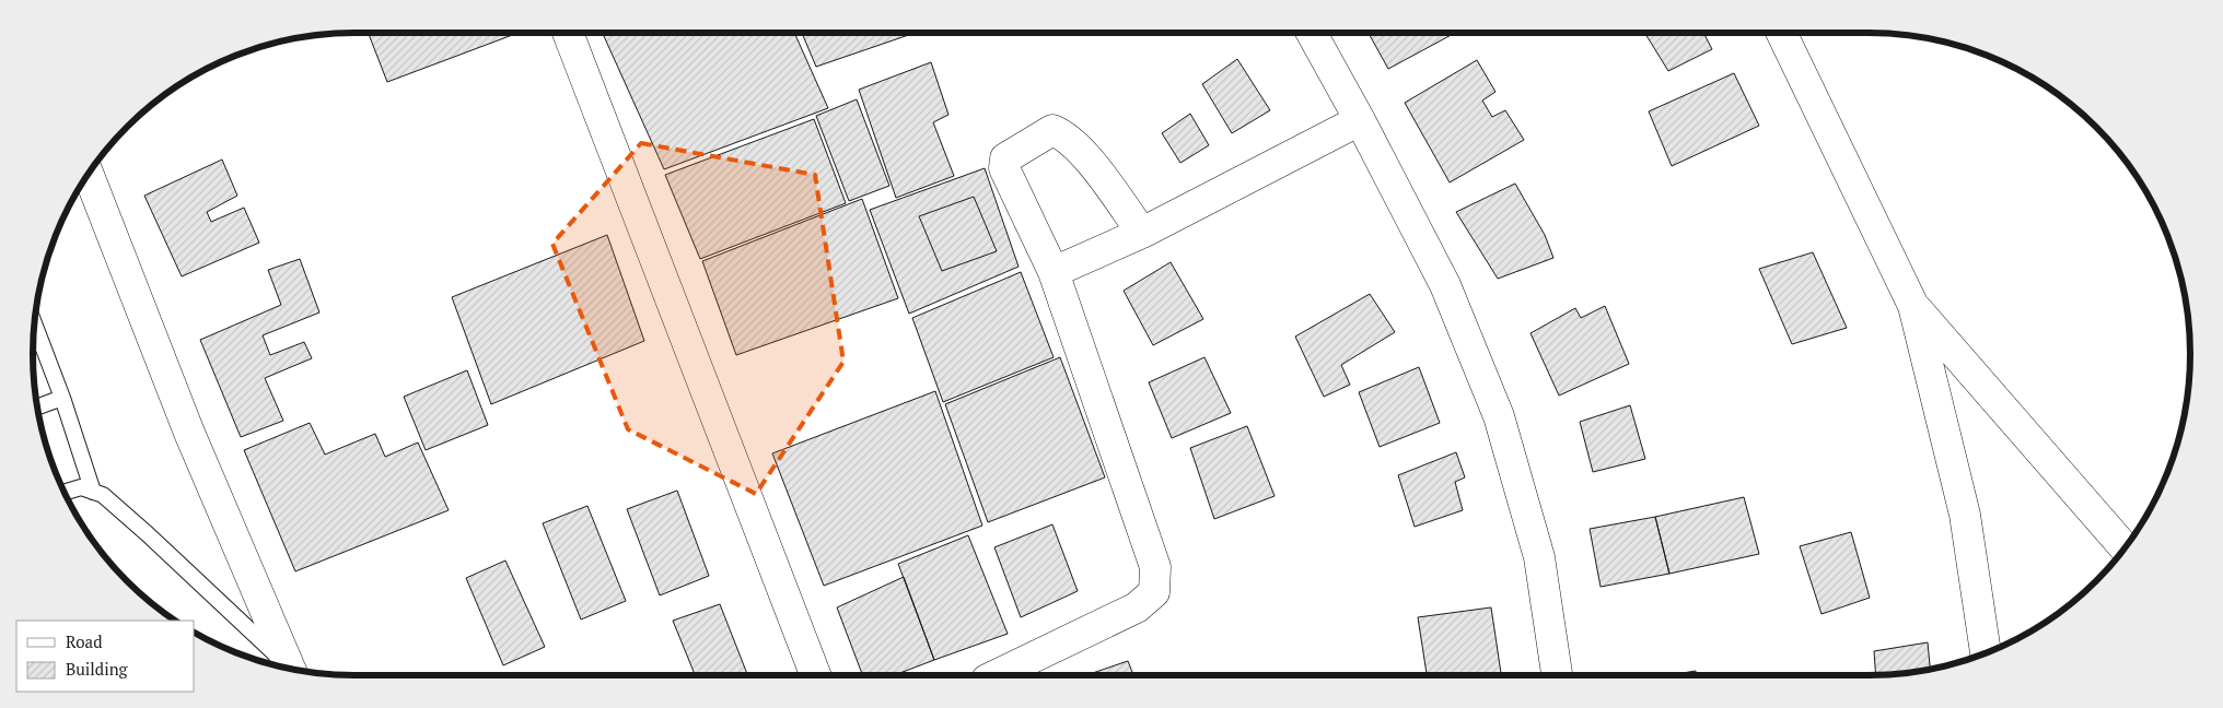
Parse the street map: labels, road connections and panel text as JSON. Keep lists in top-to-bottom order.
{
  "legend": ["Road", "Building"]
}
